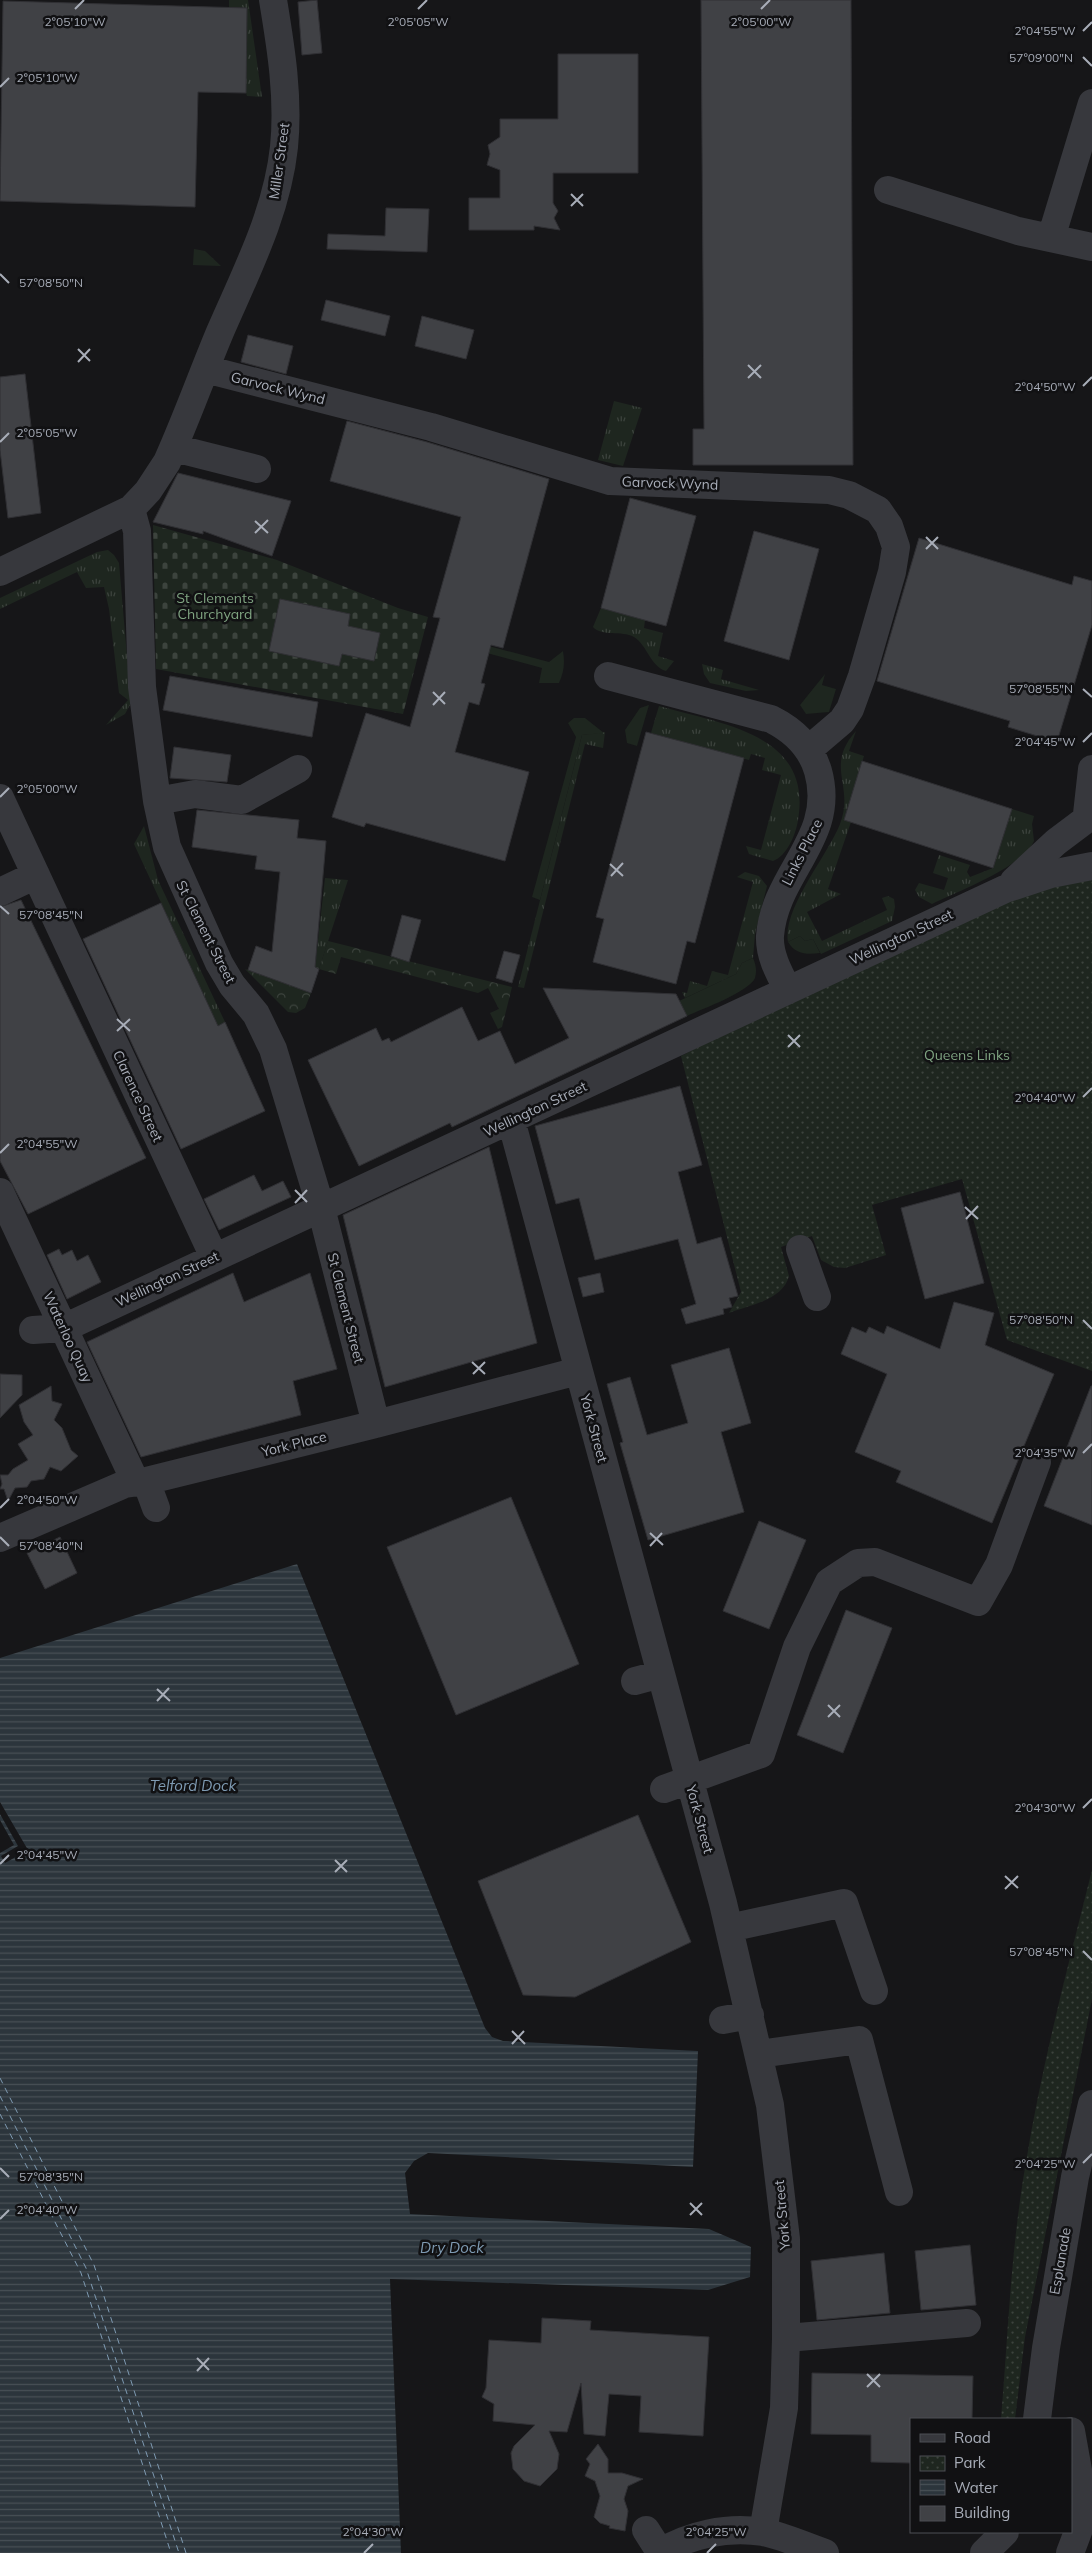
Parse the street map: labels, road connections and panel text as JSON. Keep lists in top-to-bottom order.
{
  "streets": {
    "street": [
      "Miller Street",
      "Garvock Wynd",
      "Links Place",
      "St Clement Street",
      "Wellington Street",
      "Clarence Street",
      "Waterloo Quay",
      "York Street",
      "York Place",
      "Esplanade"
    ]
  },
  "crossings": [
    ["Miller Street", "Garvock Wynd"],
    ["Miller Street", "St Clement Street"],
    ["Garvock Wynd", "Links Place"],
    ["Links Place", "Wellington Street"],
    ["St Clement Street", "Wellington Street"],
    ["St Clement Street", "York Place"],
    ["Wellington Street", "Clarence Street"],
    ["Wellington Street", "Waterloo Quay"],
    ["Wellington Street", "York Street"],
    ["Waterloo Quay", "York Place"],
    ["York Street", "York Place"]
  ],
  "water": ["Telford Dock", "Dry Dock"],
  "parks": ["St Clements Churchyard", "Queens Links"],
  "legend": [
    "Road",
    "Park",
    "Water",
    "Building"
  ],
  "coordinates": [
    "2°05'10\"W",
    "2°05'05\"W",
    "2°05'00\"W",
    "2°04'55\"W",
    "57°09'00\"N",
    "57°08'50\"N",
    "2°04'50\"W",
    "57°08'55\"N",
    "2°04'45\"W",
    "57°08'45\"N",
    "2°04'40\"W",
    "2°04'35\"W",
    "57°08'40\"N",
    "2°04'30\"W",
    "2°04'25\"W",
    "57°08'35\"N"
  ]
}
